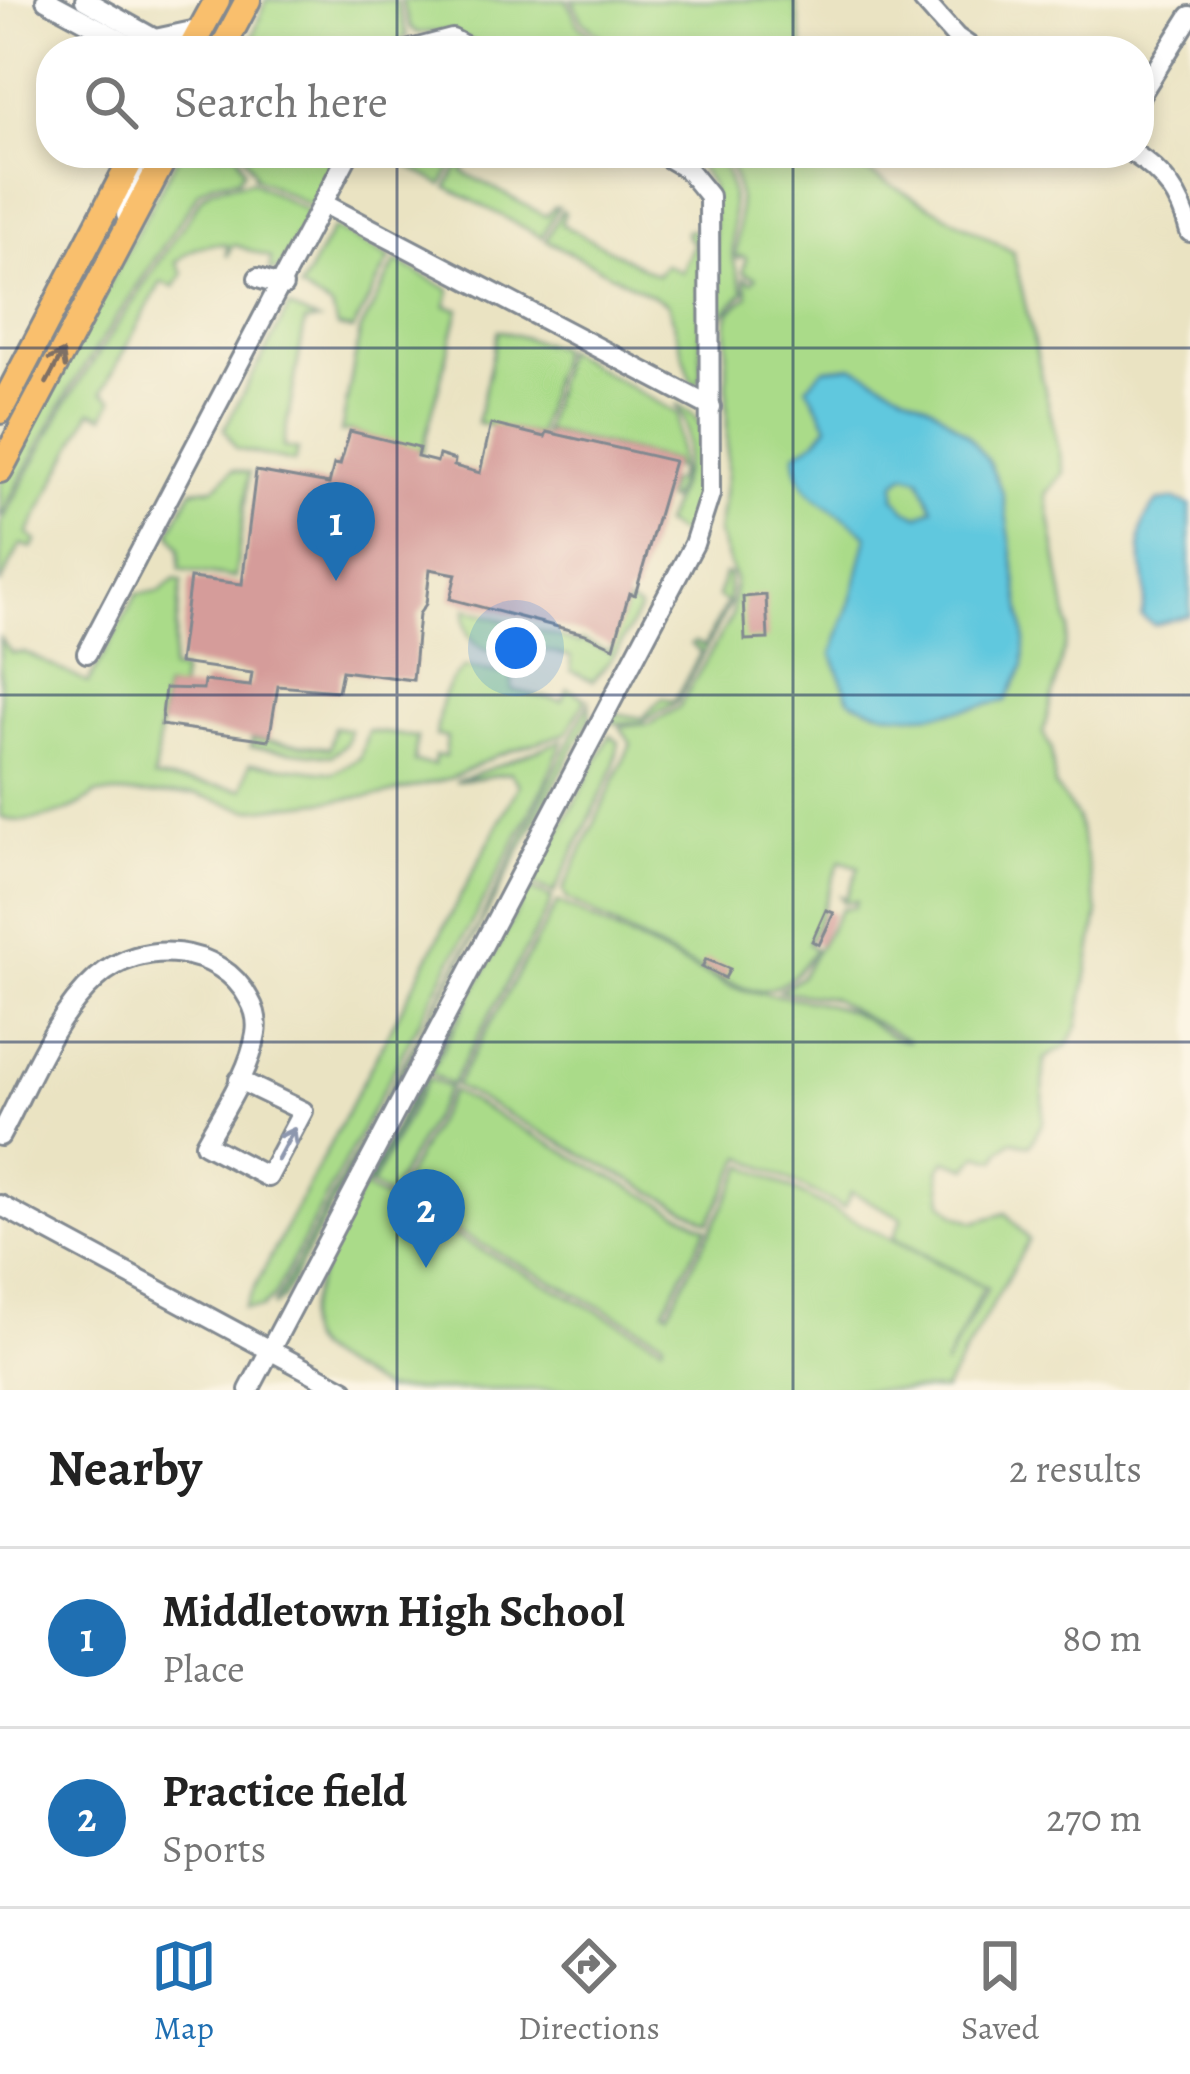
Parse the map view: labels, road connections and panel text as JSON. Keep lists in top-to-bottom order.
{
  "page": {
    "search": "Search here",
    "pins": ["1", "2"],
    "heading": ["Nearby", "2 results"],
    "list": [
      {
        "mark": "1",
        "name": "Middletown High School",
        "note": "Place",
        "value": "80 m"
      },
      {
        "mark": "2",
        "name": "Practice field",
        "note": "Sports",
        "value": "270 m"
      }
    ],
    "nav": ["Map", "Directions", "Saved"]
  }
}
